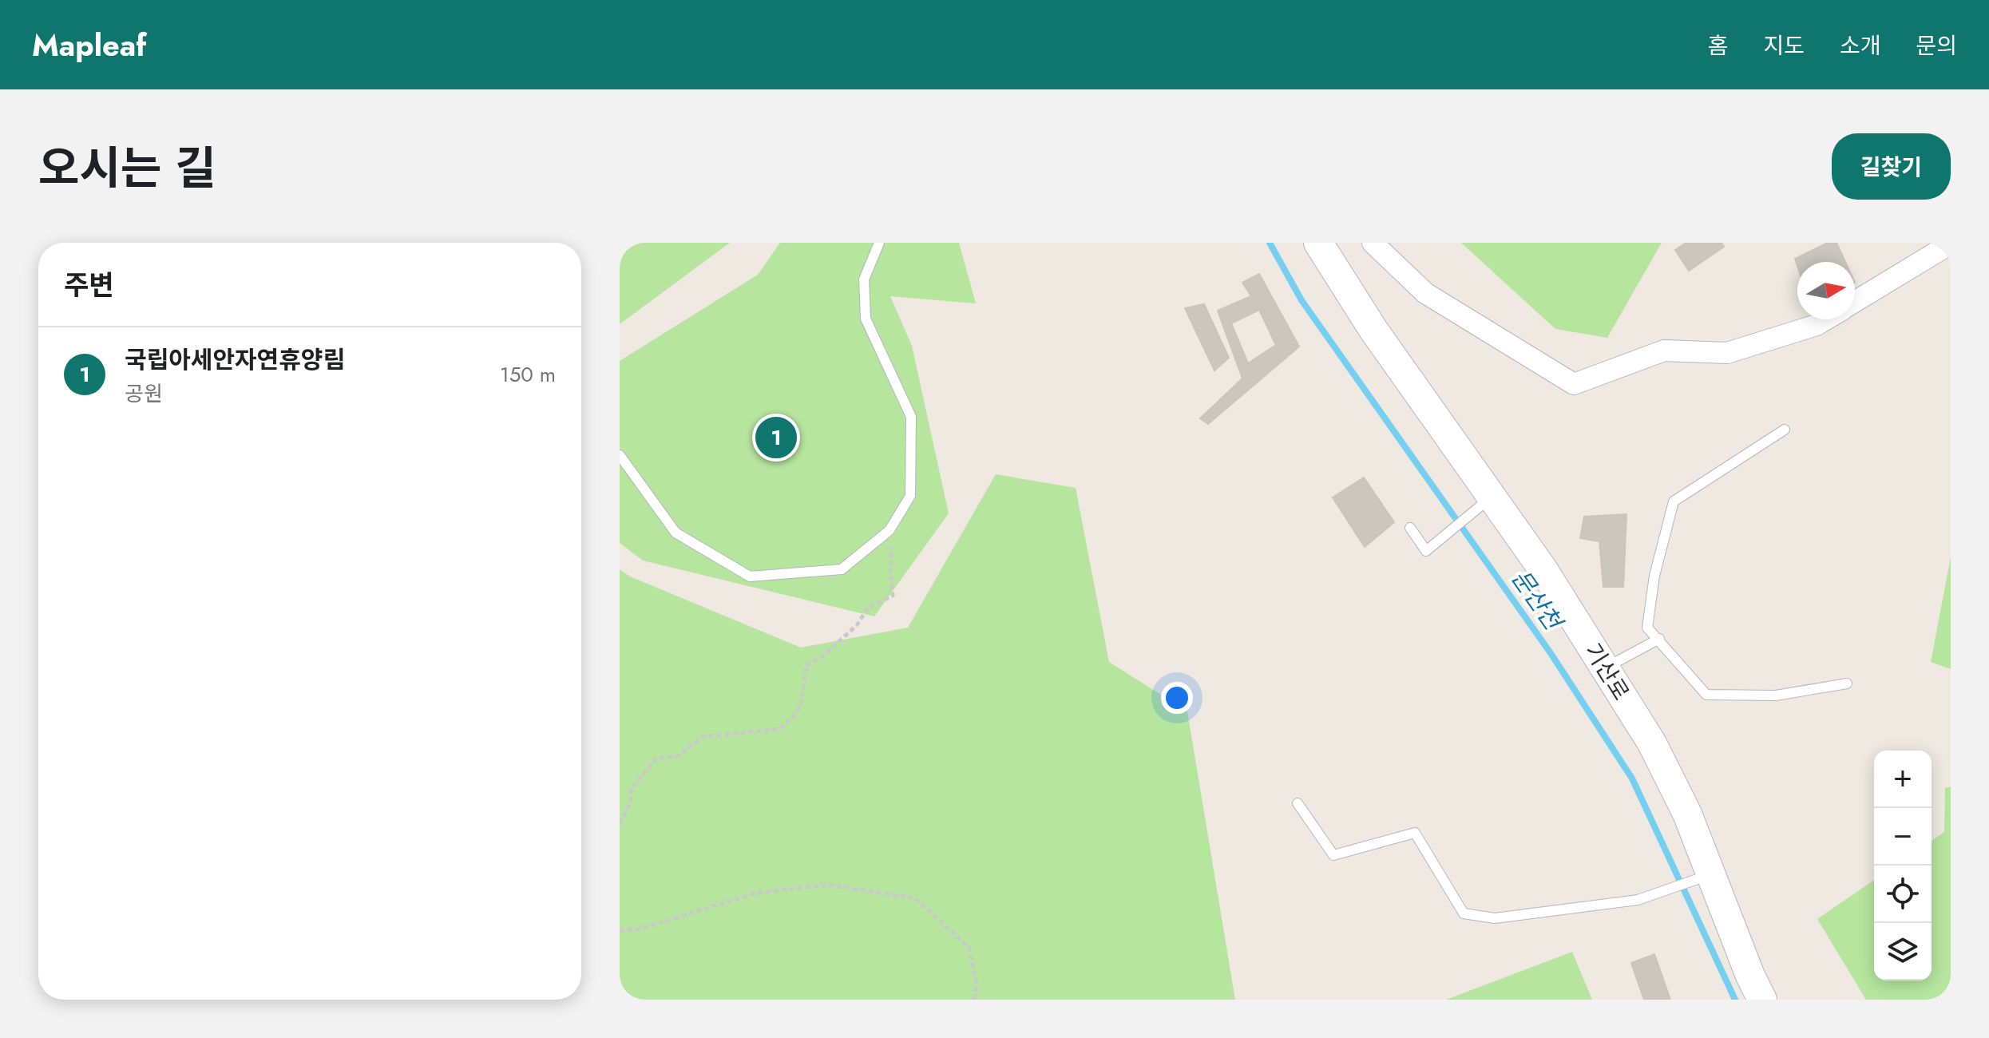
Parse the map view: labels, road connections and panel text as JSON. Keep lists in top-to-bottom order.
{
  "streets": {
    "main road": ["기산로"]
  },
  "water": ["문산천"],
  "north": "right",
  "page": {
    "header": "Mapleaf",
    "nav": [
      "홈",
      "지도",
      "소개",
      "문의"
    ],
    "title": "오시는 길",
    "buttons": "길찾기",
    "heading": "주변",
    "list": [
      {
        "mark": "1",
        "name": "국립아세안자연휴양림",
        "note": "공원",
        "value": "150 m"
      }
    ],
    "pins": "1",
    "map_buttons": ["+", "−"]
  }
}
